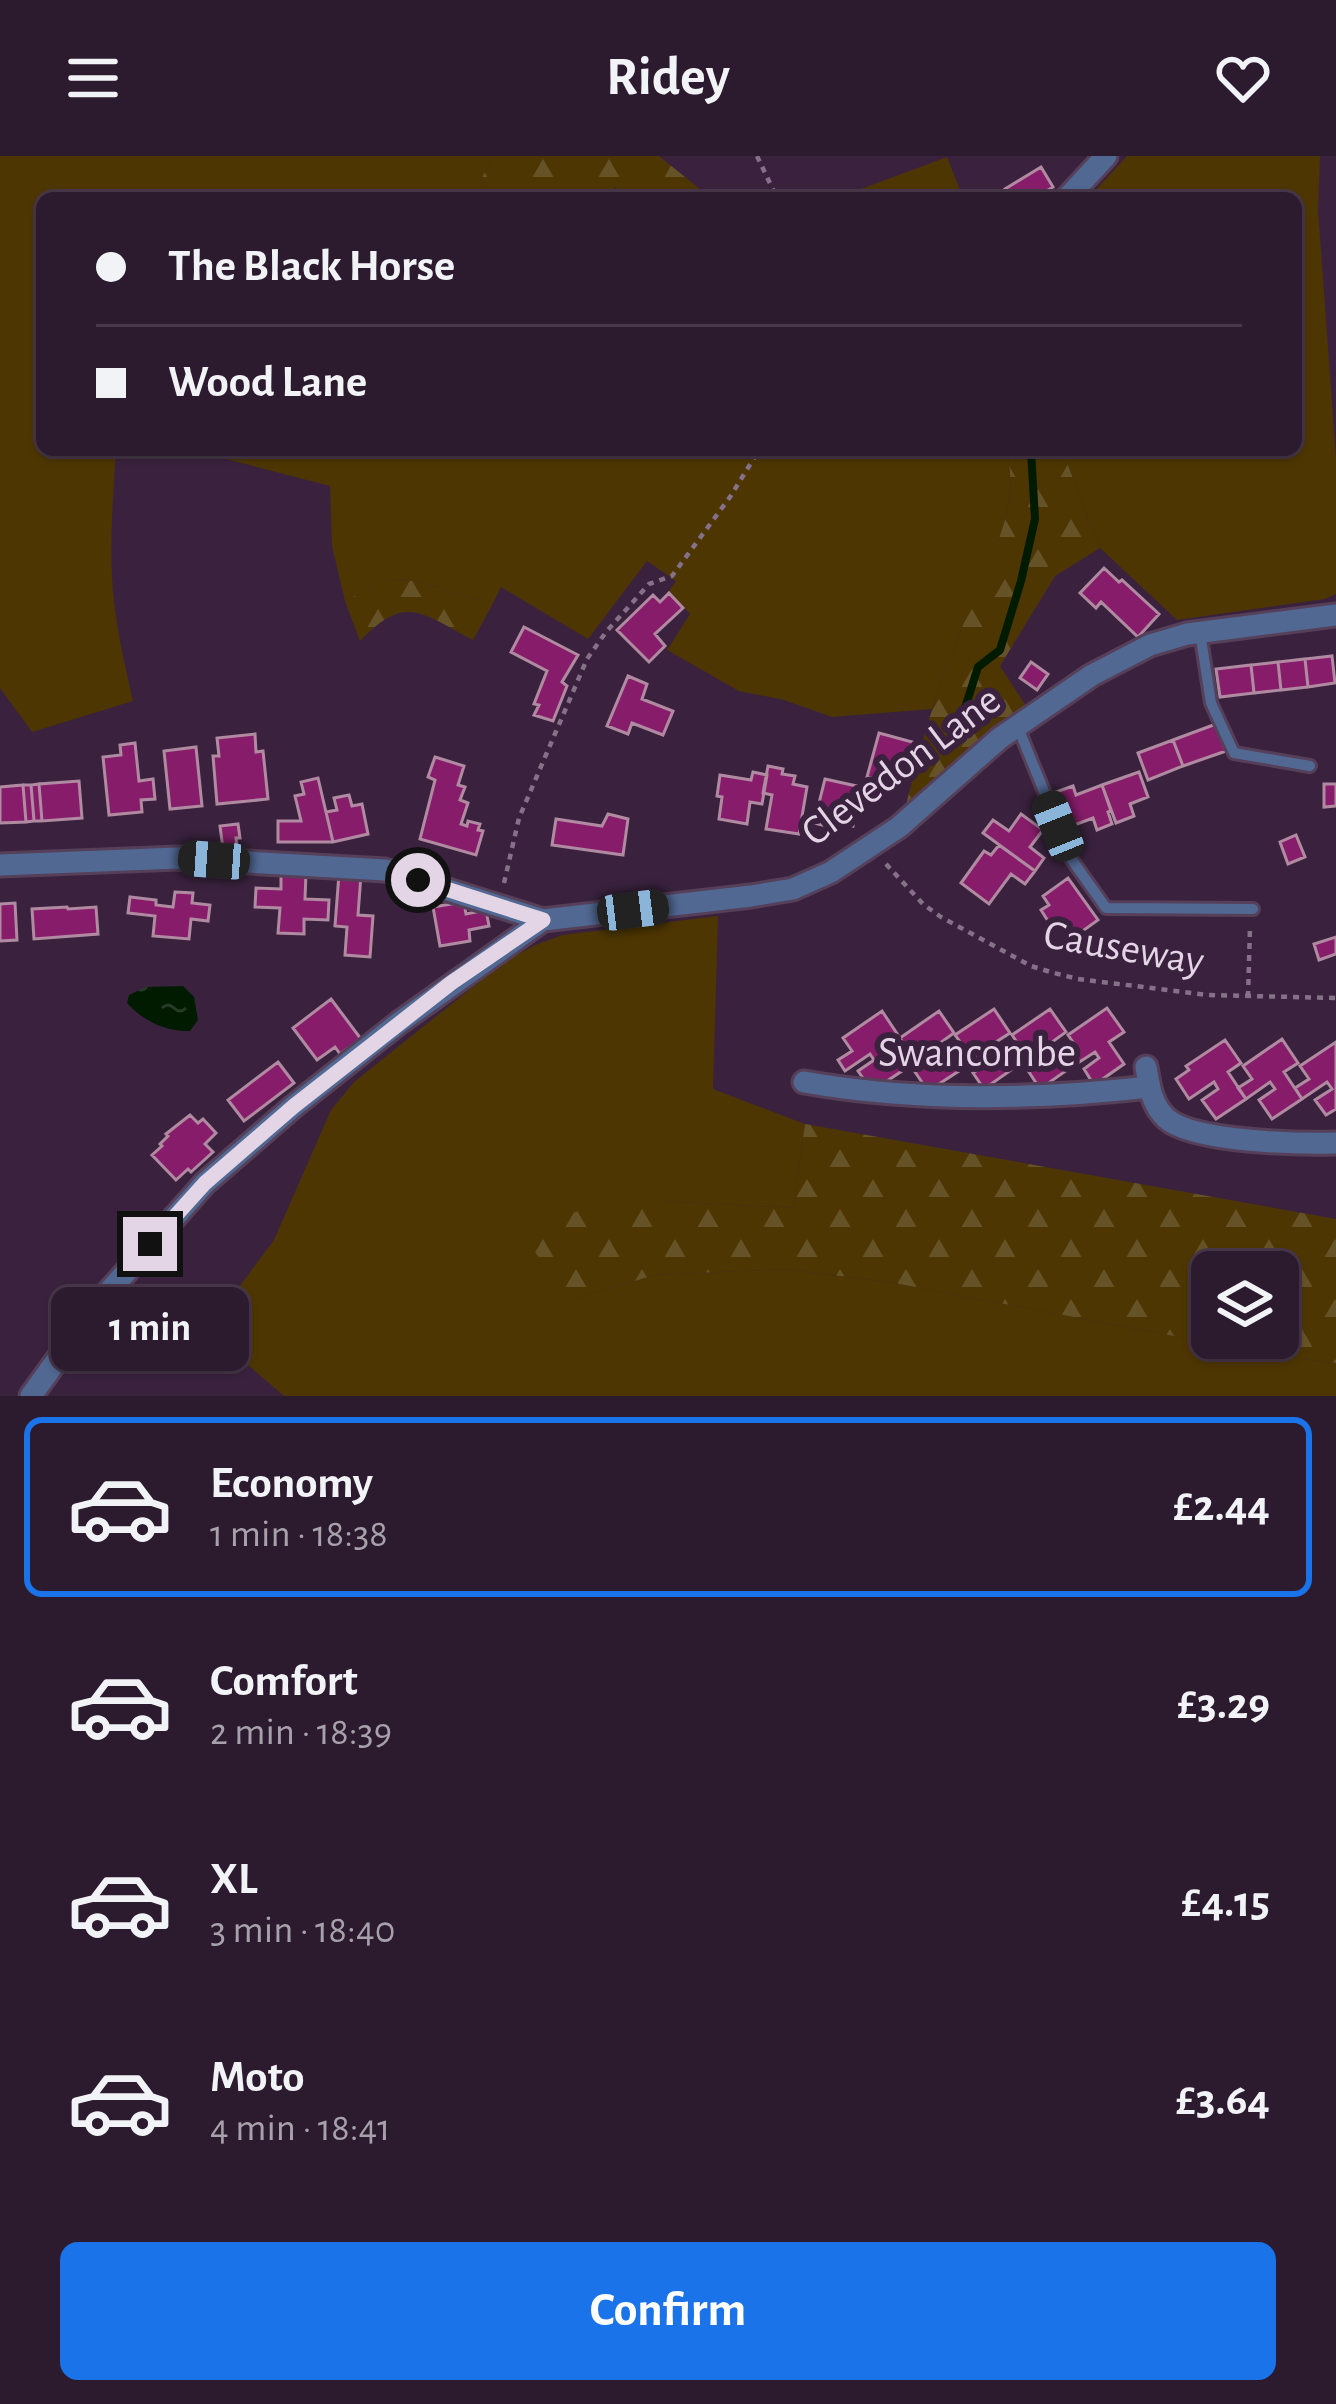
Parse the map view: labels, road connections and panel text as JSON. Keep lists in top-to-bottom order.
{
  "streets": {
    "street": ["Clevedon Lane", "Swancombe"],
    "path": ["Causeway"]
  },
  "crossings": [
    ["Clevedon Lane", "Causeway"]
  ],
  "page": {
    "header": "Ridey",
    "banner": ["The Black Horse", "Wood Lane"],
    "bubble": "1 min",
    "list": [
      {
        "name": "Economy",
        "note": "1 min · 18:38",
        "value": "£2.44"
      },
      {
        "name": "Comfort",
        "note": "2 min · 18:39",
        "value": "£3.29"
      },
      {
        "name": "XL",
        "note": "3 min · 18:40",
        "value": "£4.15"
      },
      {
        "name": "Moto",
        "note": "4 min · 18:41",
        "value": "£3.64"
      }
    ],
    "buttons": "Confirm"
  }
}
